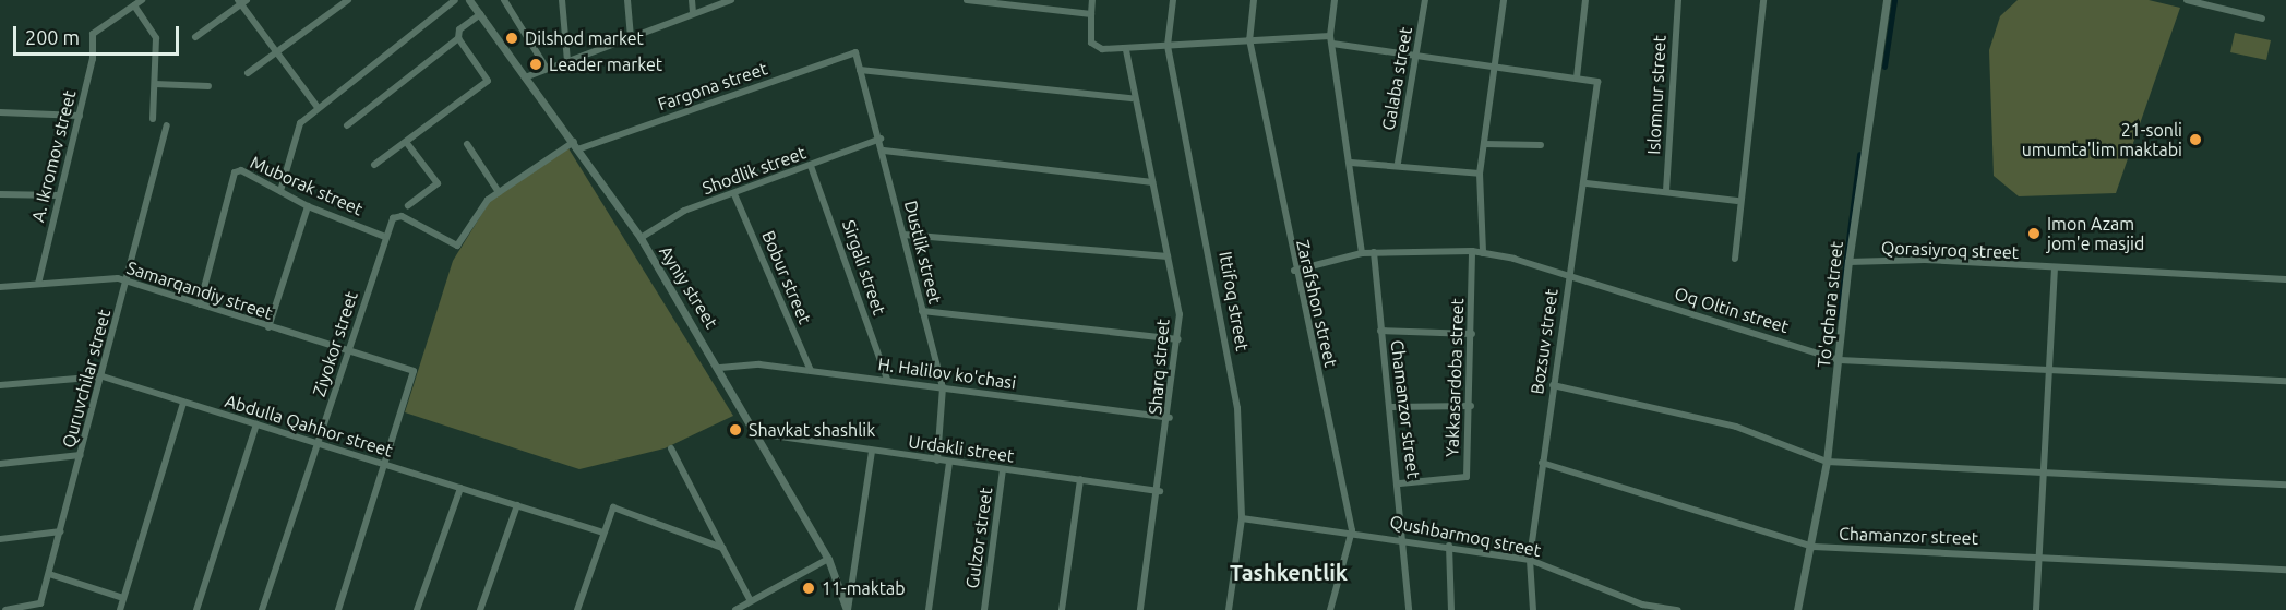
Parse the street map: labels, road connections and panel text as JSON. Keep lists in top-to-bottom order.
{
  "streets": {
    "street": [
      "Galaba street",
      "Fargona street",
      "Islomnur street",
      "A. Ikromov street",
      "Shodlik street",
      "Muborak street",
      "Qorasiyroq street",
      "Dustlik street",
      "Sirgali street",
      "Bobur street",
      "Ayniy street",
      "Samarqandiy street",
      "Ittifoq street",
      "Zarafshon street",
      "To'qchara street",
      "Oq Oltin street",
      "Bozsuv street",
      "Ziyokor street",
      "Sharq street",
      "H. Halilov ko'chasi",
      "Yakkasardoba street",
      "Quruvchilar street",
      "Chamanzor street",
      "Abdulla Qahhor street",
      "Urdakli street",
      "Qushbarmoq street",
      "Gulzor street"
    ]
  },
  "crossings": [
    ["Fargona street", "Muborak street"],
    ["Fargona street", "Dustlik street"],
    ["Fargona street", "Ayniy street"],
    ["Fargona street", "Ziyokor street"],
    ["A. Ikromov street", "Samarqandiy street"],
    ["Shodlik street", "Dustlik street"],
    ["Shodlik street", "Sirgali street"],
    ["Shodlik street", "Bobur street"],
    ["Shodlik street", "Ayniy street"],
    ["Muborak street", "Samarqandiy street"],
    ["Muborak street", "Ziyokor street"],
    ["Qorasiyroq street", "To'qchara street"],
    ["Dustlik street", "H. Halilov ko'chasi"],
    ["Dustlik street", "Urdakli street"],
    ["Sirgali street", "H. Halilov ko'chasi"],
    ["Bobur street", "H. Halilov ko'chasi"],
    ["Ayniy street", "H. Halilov ko'chasi"],
    ["Ayniy street", "Urdakli street"],
    ["Samarqandiy street", "Ziyokor street"],
    ["Samarqandiy street", "Quruvchilar street"],
    ["Samarqandiy street", "Abdulla Qahhor street"],
    ["Ittifoq street", "Qushbarmoq street"],
    ["Zarafshon street", "Oq Oltin street"],
    ["Zarafshon street", "Qushbarmoq street"],
    ["To'qchara street", "Oq Oltin street"],
    ["To'qchara street", "Chamanzor street"],
    ["Oq Oltin street", "Bozsuv street"],
    ["Oq Oltin street", "Yakkasardoba street"],
    ["Oq Oltin street", "Chamanzor street"],
    ["Bozsuv street", "Chamanzor street"],
    ["Bozsuv street", "Qushbarmoq street"],
    ["Ziyokor street", "Abdulla Qahhor street"],
    ["Sharq street", "H. Halilov ko'chasi"],
    ["Sharq street", "Urdakli street"],
    ["Yakkasardoba street", "Chamanzor street"],
    ["Quruvchilar street", "Abdulla Qahhor street"],
    ["Chamanzor street", "Qushbarmoq street"],
    ["Urdakli street", "Gulzor street"]
  ],
  "districts": ["Tashkentlik"],
  "places": [
    "Dilshod market",
    "Leader market",
    "21-sonli umumta'lim maktabi",
    "Imon Azam jom'e masjid",
    "Shavkat shashlik",
    "11-maktab"
  ],
  "scale_bar": "200 m"
}
